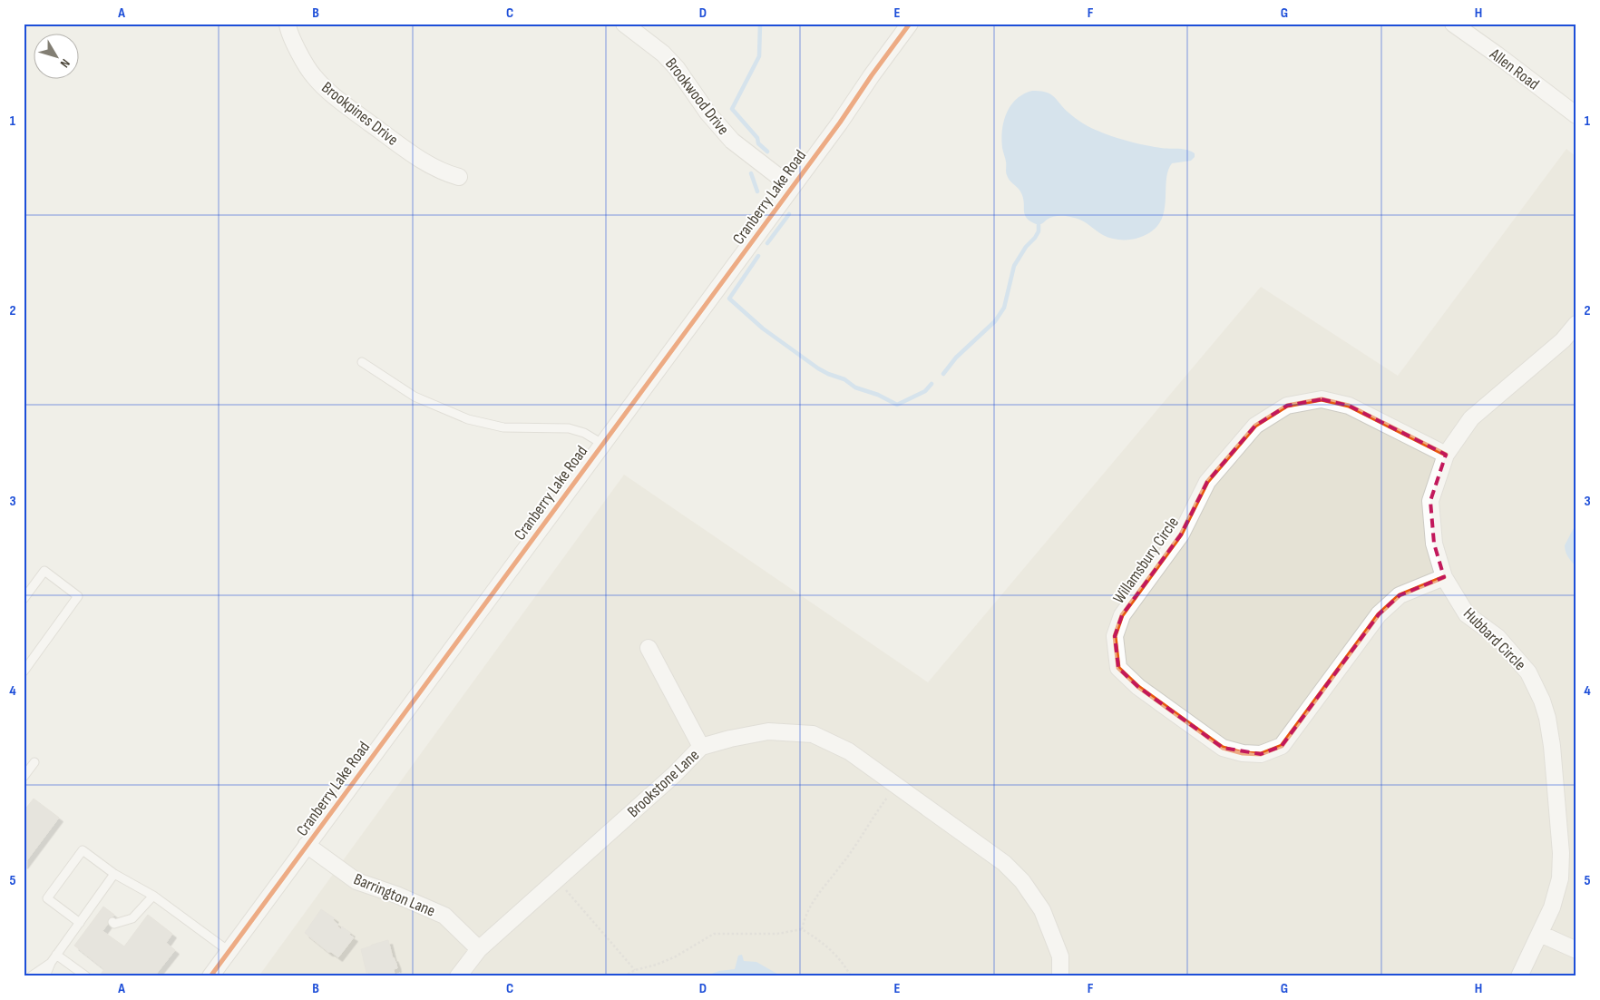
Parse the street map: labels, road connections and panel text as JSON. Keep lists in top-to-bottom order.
{
  "streets": {
    "street": [
      "Allen Road",
      "Brookwood Drive",
      "Brookpines Drive",
      "Cranberry Lake Road",
      "Willamsbury Circle",
      "Hubbard Circle",
      "Brookstone Lane",
      "Barrington Lane"
    ]
  },
  "crossings": [
    ["Brookwood Drive", "Cranberry Lake Road"],
    ["Cranberry Lake Road", "Barrington Lane"],
    ["Willamsbury Circle", "Hubbard Circle"],
    ["Brookstone Lane", "Barrington Lane"]
  ],
  "north": "bottom right",
  "grid": {
    "columns": [
      "A",
      "B",
      "C",
      "D",
      "E",
      "F",
      "G",
      "H"
    ],
    "rows": [
      "1",
      "2",
      "3",
      "4",
      "5"
    ]
  }
}
